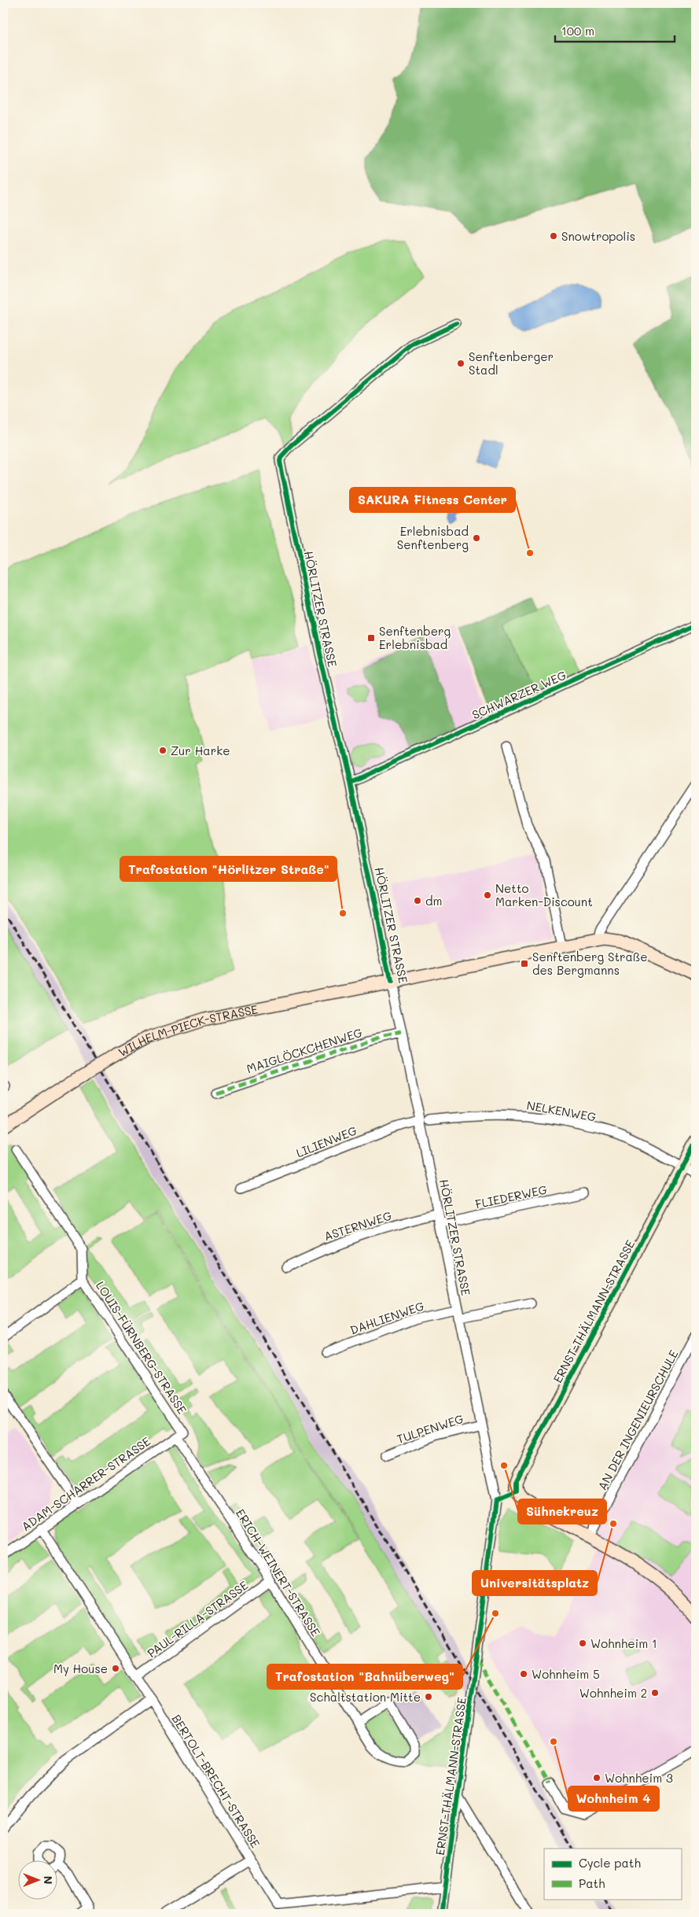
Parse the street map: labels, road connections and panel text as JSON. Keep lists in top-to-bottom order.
{
  "streets": {
    "main road": ["WILHELM-PIECK-STRASSE", "ERNST-THÄLMANN-STRASSE"],
    "street": [
      "HÖRLITZER STRASSE",
      "SCHWARZER WEG",
      "MAIGLÖCKCHENWEG",
      "NELKENWEG",
      "LILIENWEG",
      "FLIEDERWEG",
      "ASTERNWEG",
      "DAHLIENWEG",
      "LOUIS-FÜRNBERG-STRASSE",
      "AN DER INGENIEURSCHULE",
      "TULPENWEG",
      "ADAM-SCHARRER-STRASSE",
      "ERICH-WEINERT-STRASSE",
      "PAUL-RILLA-STRASSE",
      "BERTOLT-BRECHT-STRASSE"
    ]
  },
  "crossings": [
    ["HÖRLITZER STRASSE", "SCHWARZER WEG"],
    ["HÖRLITZER STRASSE", "WILHELM-PIECK-STRASSE"],
    ["HÖRLITZER STRASSE", "MAIGLÖCKCHENWEG"],
    ["HÖRLITZER STRASSE", "NELKENWEG"],
    ["HÖRLITZER STRASSE", "LILIENWEG"],
    ["HÖRLITZER STRASSE", "FLIEDERWEG"],
    ["HÖRLITZER STRASSE", "ASTERNWEG"],
    ["HÖRLITZER STRASSE", "ERNST-THÄLMANN-STRASSE"],
    ["HÖRLITZER STRASSE", "DAHLIENWEG"],
    ["HÖRLITZER STRASSE", "TULPENWEG"],
    ["NELKENWEG", "LILIENWEG"],
    ["NELKENWEG", "ERNST-THÄLMANN-STRASSE"],
    ["ERNST-THÄLMANN-STRASSE", "AN DER INGENIEURSCHULE"],
    ["ERNST-THÄLMANN-STRASSE", "BERTOLT-BRECHT-STRASSE"],
    ["LOUIS-FÜRNBERG-STRASSE", "ADAM-SCHARRER-STRASSE"],
    ["LOUIS-FÜRNBERG-STRASSE", "ERICH-WEINERT-STRASSE"],
    ["ADAM-SCHARRER-STRASSE", "ERICH-WEINERT-STRASSE"],
    ["ADAM-SCHARRER-STRASSE", "BERTOLT-BRECHT-STRASSE"],
    ["ERICH-WEINERT-STRASSE", "PAUL-RILLA-STRASSE"],
    ["PAUL-RILLA-STRASSE", "BERTOLT-BRECHT-STRASSE"]
  ],
  "places": {
    "other": [
      "Snowtropolis",
      "Senftenberger Stadl",
      "Erlebnisbad Senftenberg",
      "SAKURA Fitness Center",
      "Zur Harke",
      "Netto Marken-Discount",
      "dm",
      "Trafostation \"Hörlitzer Straße\"",
      "Sühnekreuz",
      "Universitätsplatz",
      "Trafostation \"Bahnüberweg\"",
      "Wohnheim 1",
      "My House",
      "Wohnheim 5",
      "Wohnheim 2",
      "Schaltstation Mitte",
      "Wohnheim 4",
      "Wohnheim 3"
    ],
    "transit": ["Senftenberg Erlebnisbad", "Senftenberg Straße des Bergmanns"]
  },
  "legend": ["Cycle path", "Path"],
  "scale_bar": "100 m",
  "north": "right"
}
